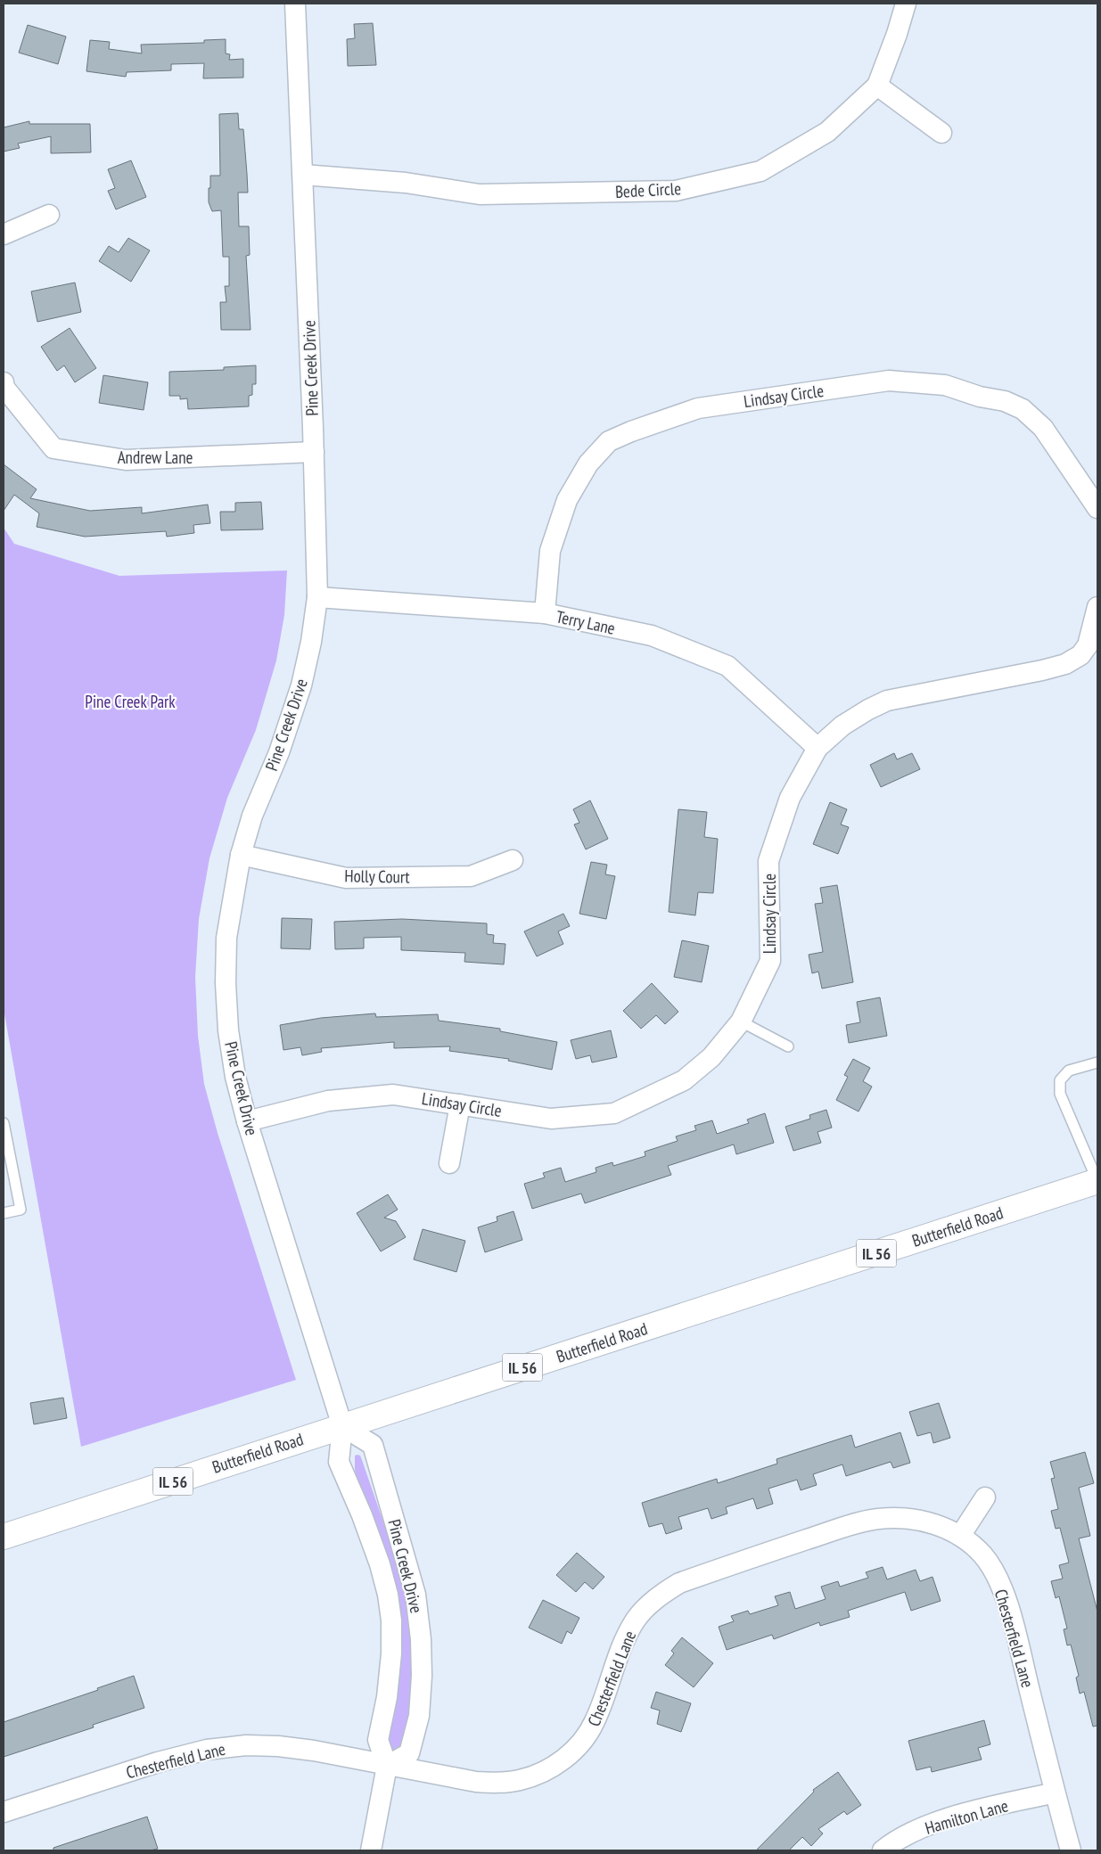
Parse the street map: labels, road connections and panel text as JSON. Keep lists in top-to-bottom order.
{
  "streets": {
    "main road": ["Butterfield Road", "IL 56"],
    "street": [
      "Bede Circle",
      "Pine Creek Drive",
      "Lindsay Circle",
      "Andrew Lane",
      "Terry Lane",
      "Holly Court",
      "Chesterfield Lane",
      "Hamilton Lane"
    ]
  },
  "crossings": [
    ["Bede Circle", "Pine Creek Drive"],
    ["Pine Creek Drive", "Lindsay Circle"],
    ["Pine Creek Drive", "Andrew Lane"],
    ["Pine Creek Drive", "Terry Lane"],
    ["Pine Creek Drive", "Holly Court"],
    ["Pine Creek Drive", "Butterfield Road"],
    ["Pine Creek Drive", "Chesterfield Lane"],
    ["Lindsay Circle", "Terry Lane"],
    ["Chesterfield Lane", "Hamilton Lane"]
  ],
  "parks": ["Pine Creek Park"]
}
